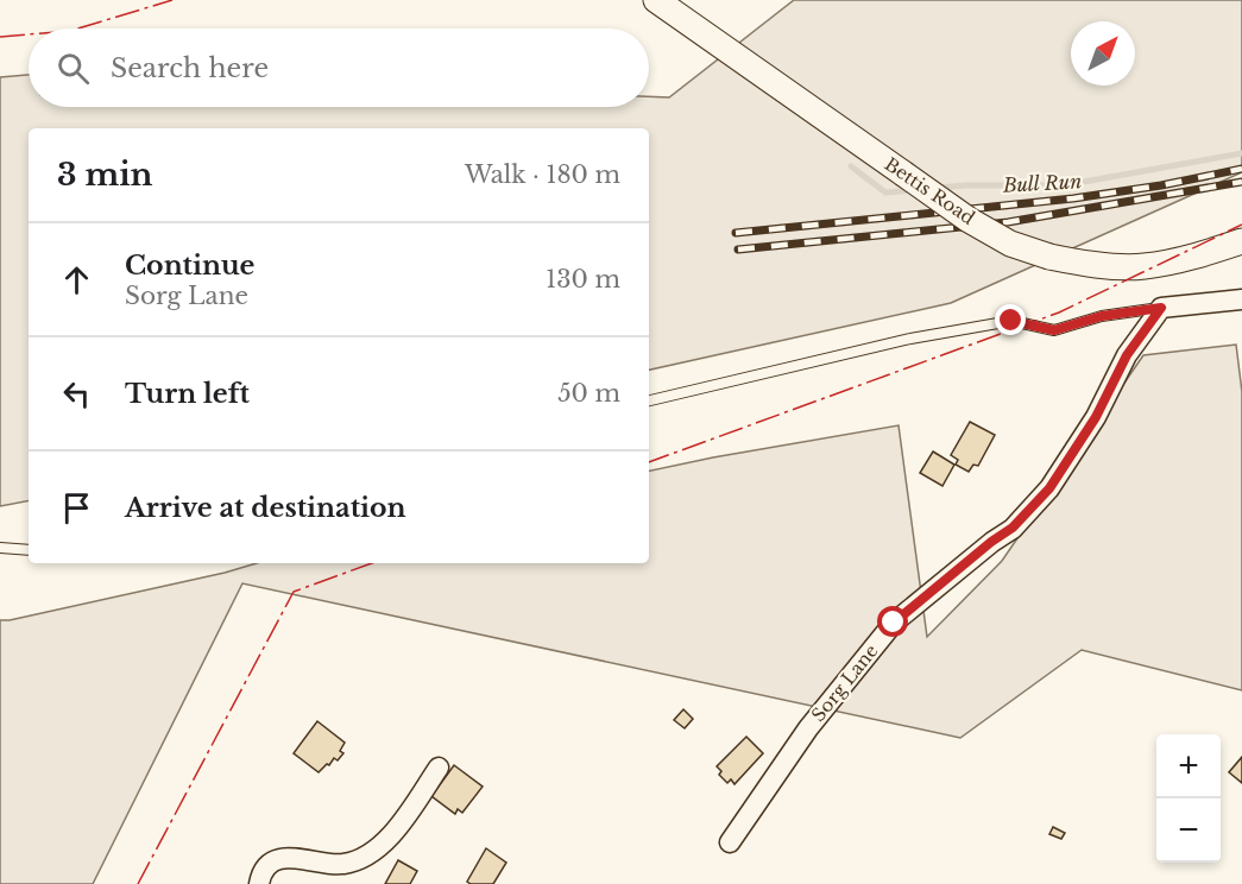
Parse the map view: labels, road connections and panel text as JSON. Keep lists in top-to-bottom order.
{
  "streets": {
    "street": ["Bettis Road", "Sorg Lane"]
  },
  "water": ["Bull Run"],
  "north": "top right",
  "page": {
    "search": "Search here",
    "heading": ["3 min", "Walk · 180 m"],
    "list": [
      ["Continue", "Sorg Lane", "130 m"],
      ["Turn left", "50 m"],
      "Arrive at destination"
    ],
    "map_buttons": ["+", "−"]
  }
}
